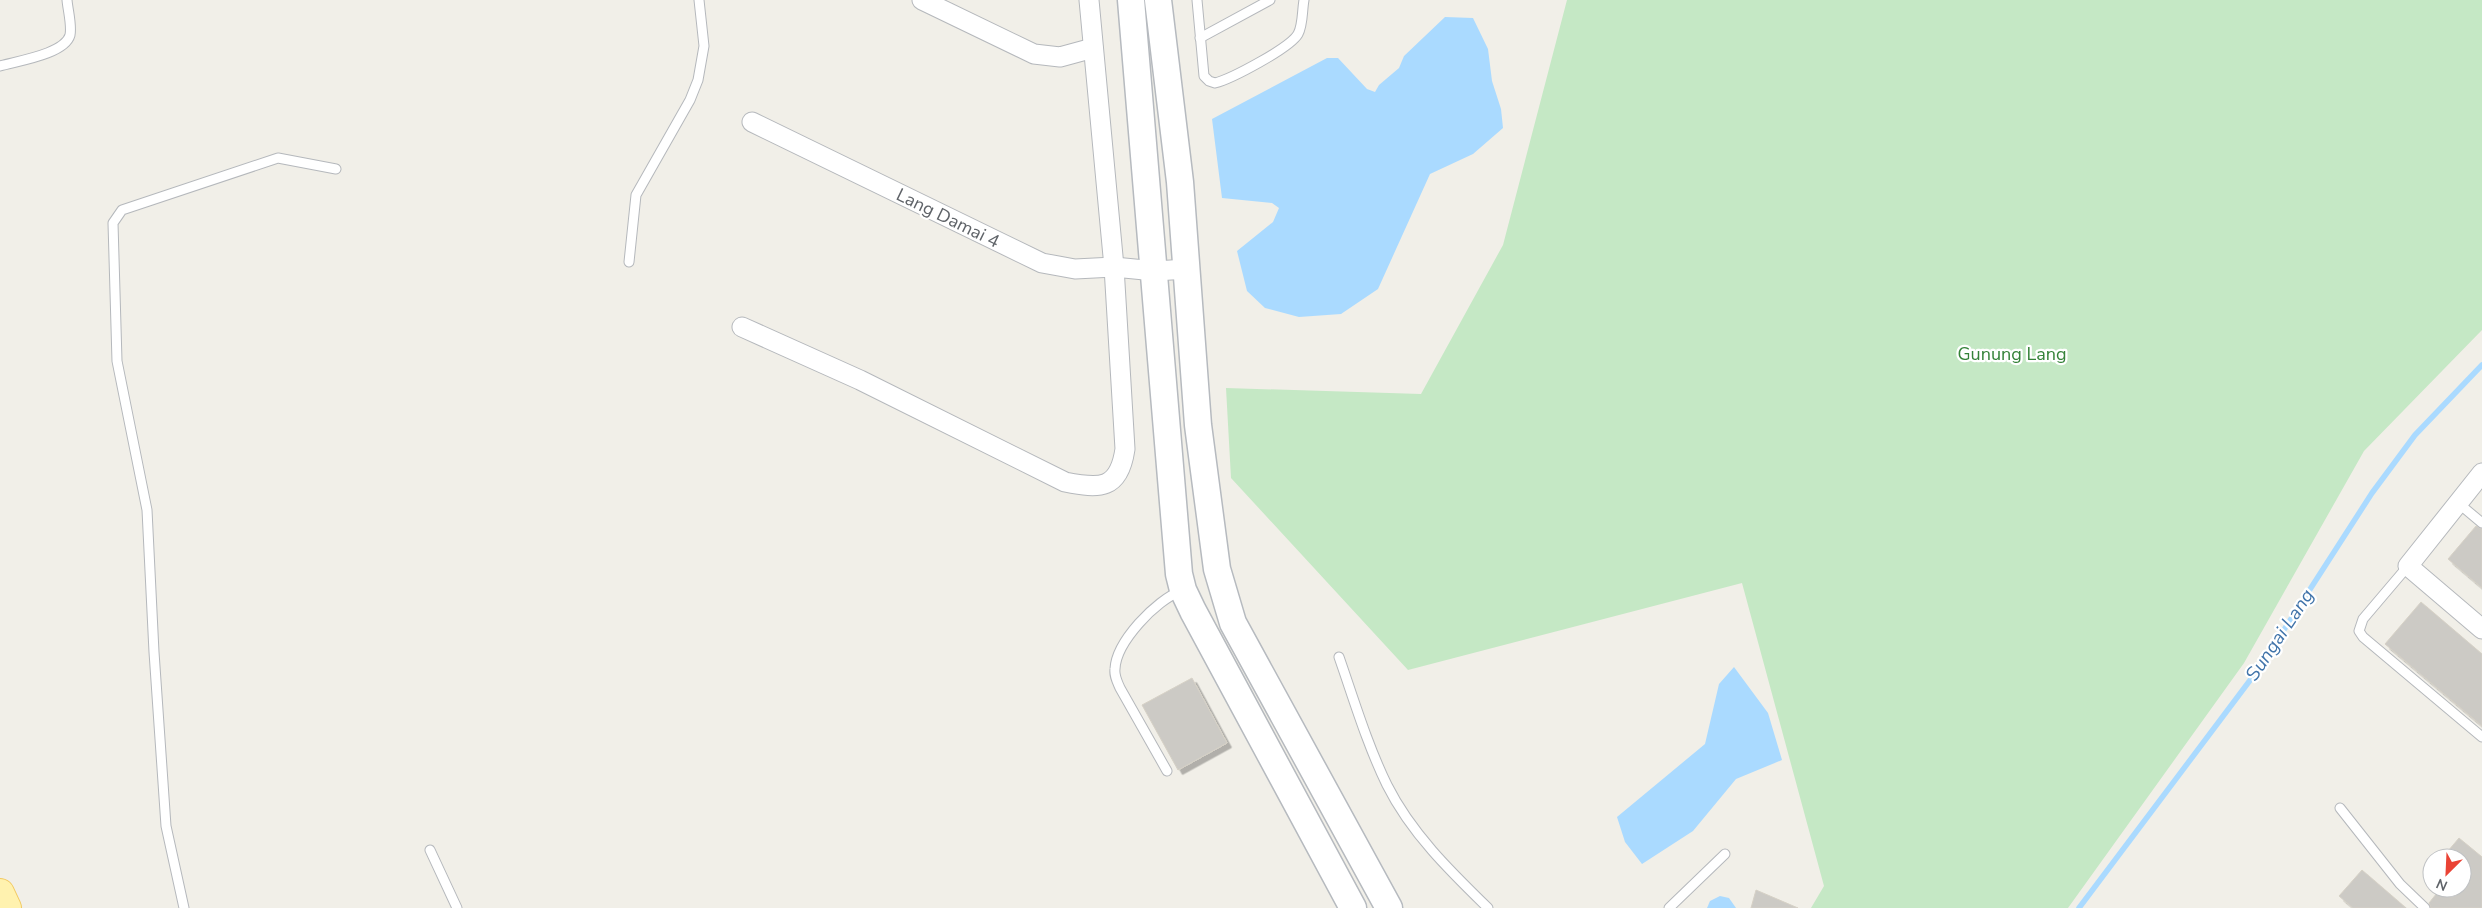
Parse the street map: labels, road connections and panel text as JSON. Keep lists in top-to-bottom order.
{
  "streets": {
    "street": ["Lang Damai 4"]
  },
  "water": ["Sungai Lang"],
  "parks": ["Gunung Lang"],
  "north": "bottom left"
}
